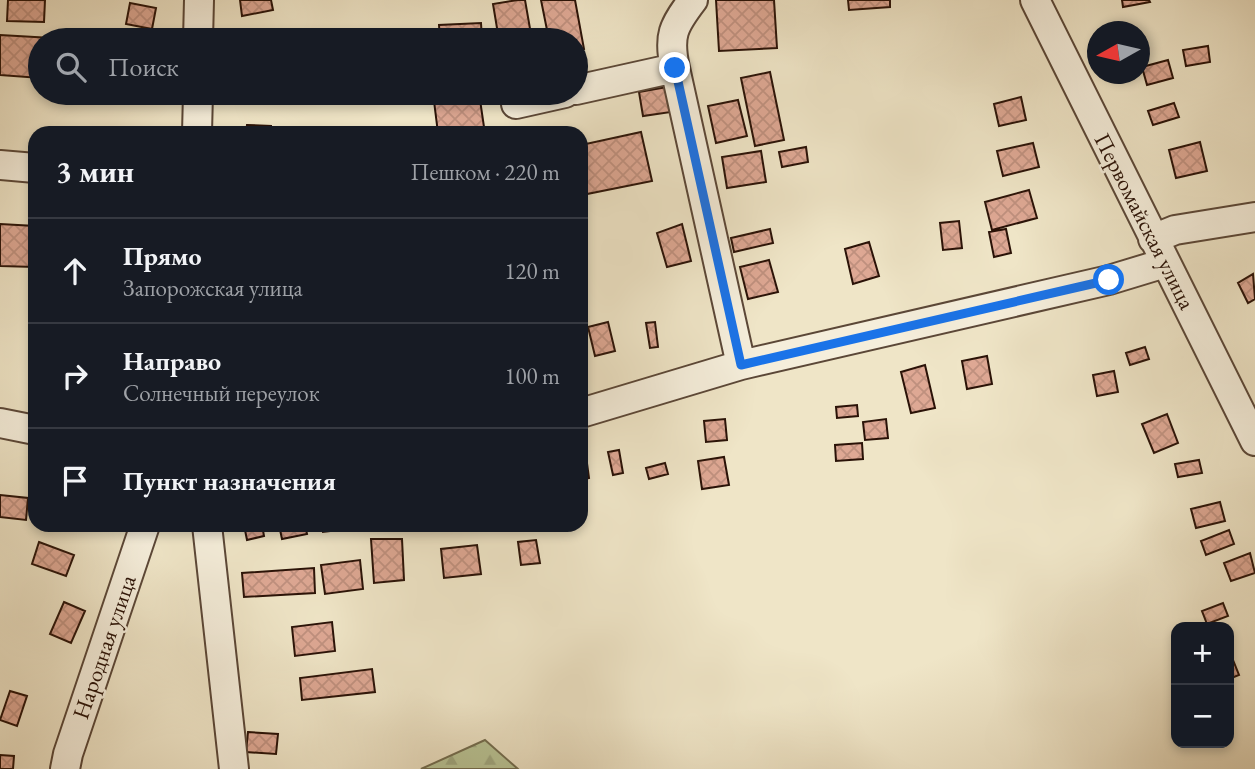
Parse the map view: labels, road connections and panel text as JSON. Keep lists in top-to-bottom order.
{
  "streets": {
    "street": ["Первомайская улица", "Народная улица"]
  },
  "north": "left",
  "page": {
    "search": "Поиск",
    "heading": ["3 мин", "Пешком · 220 m"],
    "list": [
      ["Прямо", "Запорожская улица", "120 m"],
      ["Направо", "Солнечный переулок", "100 m"],
      "Пункт назначения"
    ],
    "map_buttons": ["+", "−"]
  }
}
